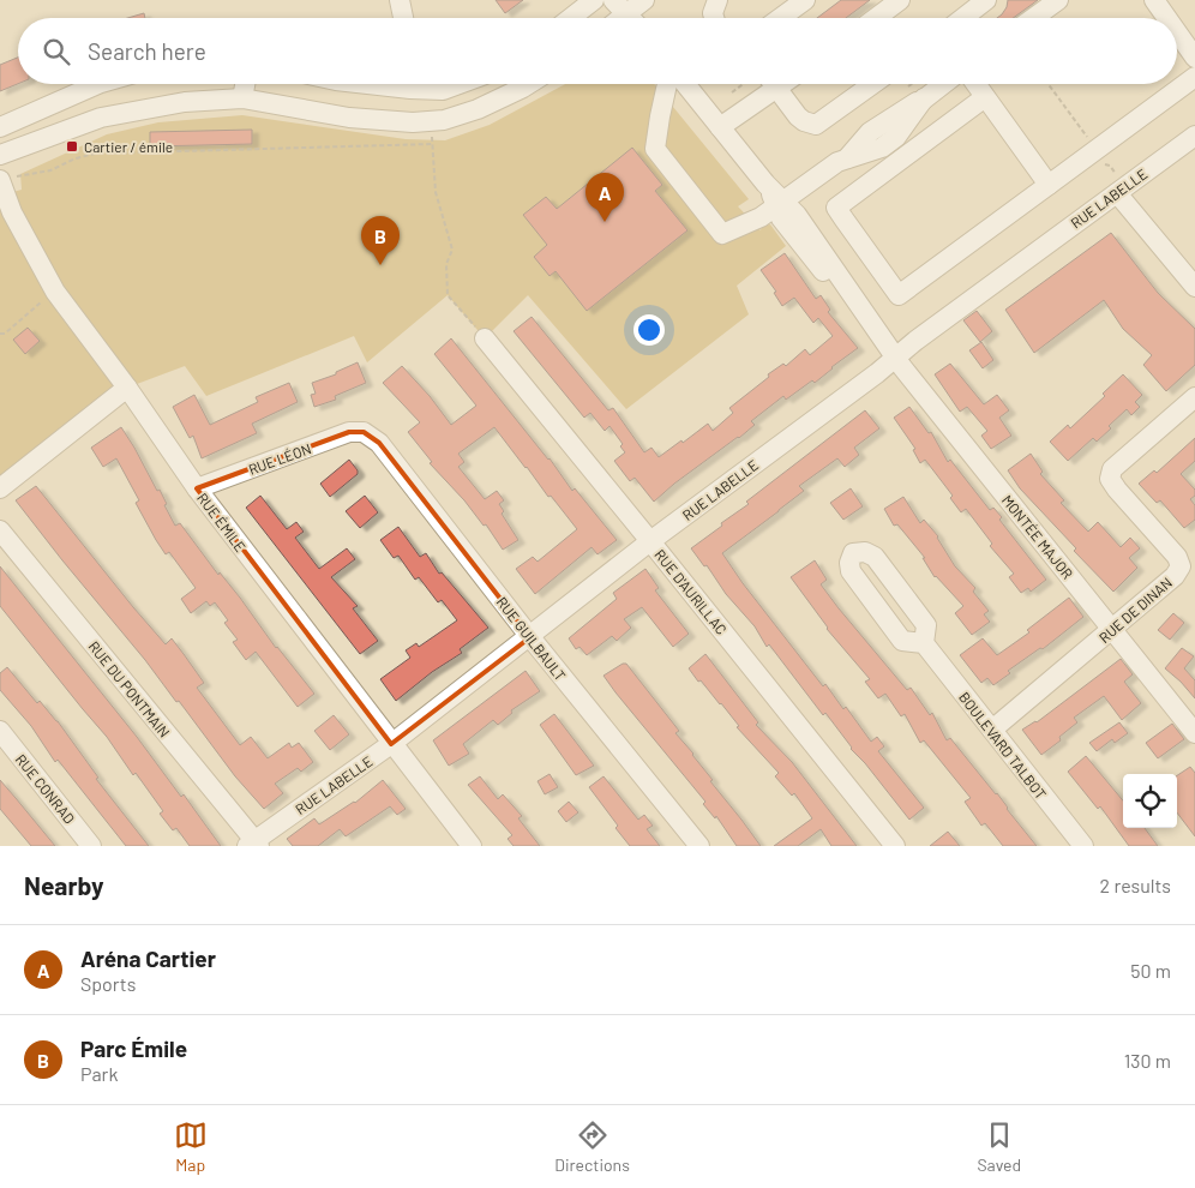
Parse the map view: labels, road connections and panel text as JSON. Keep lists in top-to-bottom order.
{
  "streets": {
    "street": [
      "RUE LABELLE",
      "RUE LÉON",
      "RUE ÉMILE",
      "MONTÉE MAJOR",
      "RUE D'AURILLAC",
      "RUE DE DINAN",
      "RUE GUILBAULT",
      "RUE DU PONTMAIN",
      "BOULEVARD TALBOT",
      "RUE CONRAD"
    ]
  },
  "crossings": [
    ["RUE LABELLE", "RUE ÉMILE"],
    ["RUE LABELLE", "MONTÉE MAJOR"],
    ["RUE LABELLE", "RUE D'AURILLAC"],
    ["RUE LABELLE", "RUE GUILBAULT"],
    ["RUE LABELLE", "RUE DU PONTMAIN"],
    ["RUE LÉON", "RUE ÉMILE"],
    ["RUE LÉON", "RUE GUILBAULT"],
    ["MONTÉE MAJOR", "RUE DE DINAN"],
    ["RUE DE DINAN", "BOULEVARD TALBOT"]
  ],
  "places": {
    "transit": ["Cartier / émile"]
  },
  "page": {
    "search": "Search here",
    "pins": ["A", "B"],
    "heading": ["Nearby", "2 results"],
    "list": [
      {
        "mark": "A",
        "name": "Aréna Cartier",
        "note": "Sports",
        "value": "50 m"
      },
      {
        "mark": "B",
        "name": "Parc Émile",
        "note": "Park",
        "value": "130 m"
      }
    ],
    "nav": ["Map", "Directions", "Saved"]
  }
}
